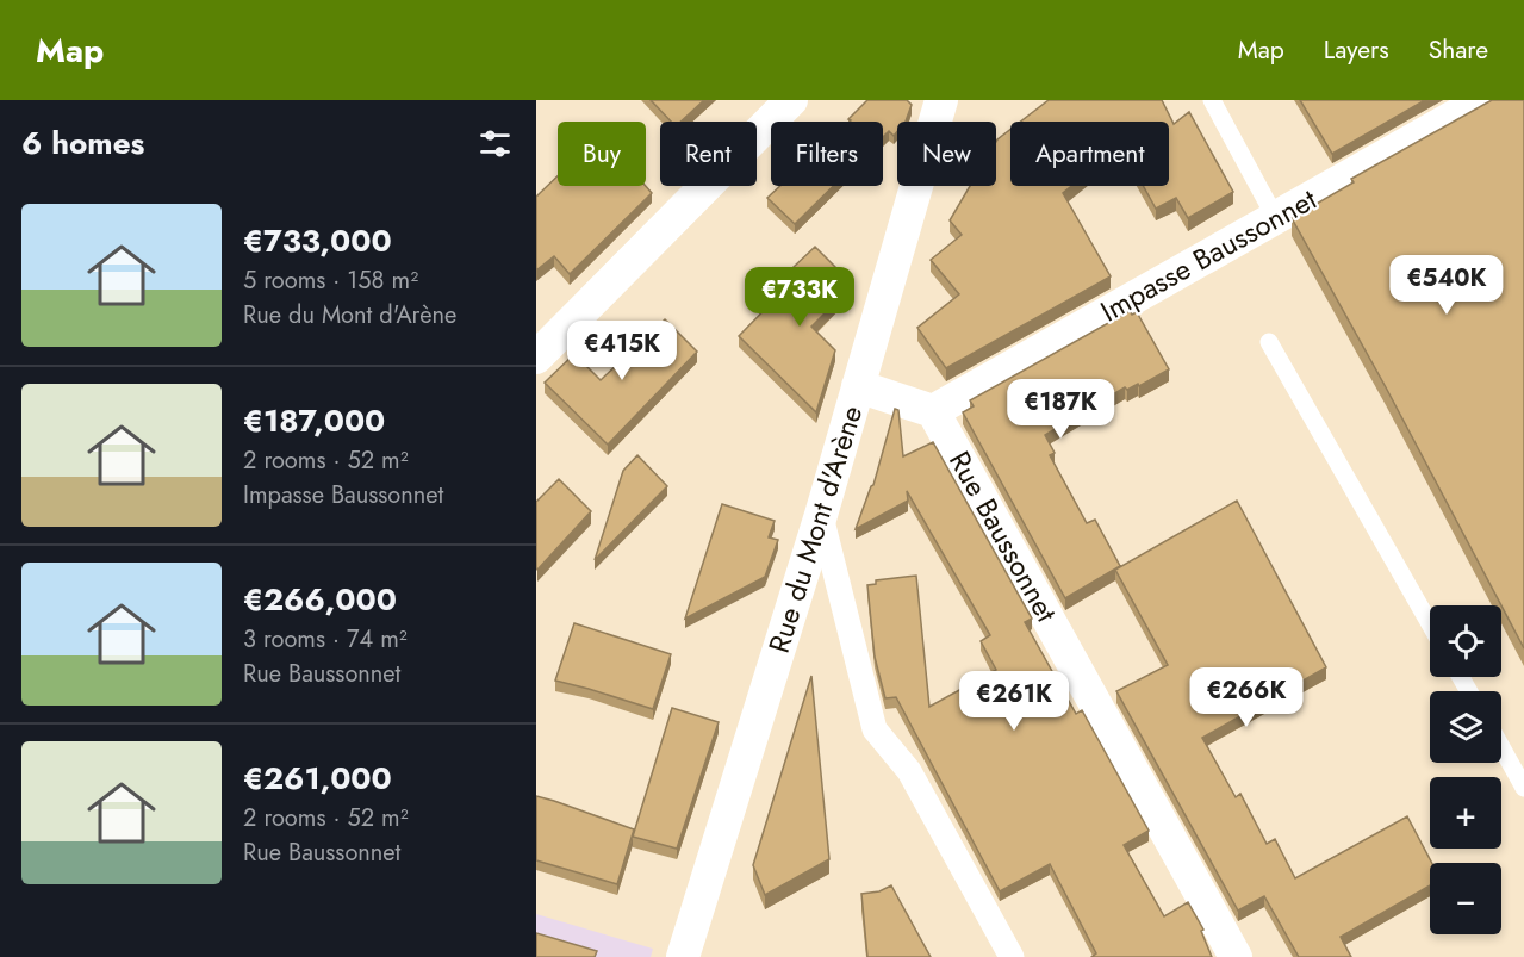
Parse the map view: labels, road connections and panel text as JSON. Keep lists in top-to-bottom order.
{
  "streets": {
    "street": ["Impasse Baussonnet", "Rue du Mont d'Arène", "Rue Baussonnet"]
  },
  "crossings": [
    ["Impasse Baussonnet", "Rue Baussonnet"]
  ],
  "page": {
    "header": "Map",
    "nav": ["Map", "Layers", "Share"],
    "heading": "6 homes",
    "chip": [
      "Buy",
      "Rent",
      "Filters",
      "New",
      "Apartment"
    ],
    "list": [
      {
        "name": "€733,000",
        "note": "5 rooms · 158 m² · Rue du Mont d'Arène"
      },
      {
        "name": "€187,000",
        "note": "2 rooms · 52 m² · Impasse Baussonnet"
      },
      {
        "name": "€266,000",
        "note": "3 rooms · 74 m² · Rue Baussonnet"
      },
      {
        "name": "€261,000",
        "note": "2 rooms · 52 m² · Rue Baussonnet"
      }
    ],
    "price": [
      "€540K",
      "€733K",
      "€415K",
      "€187K",
      "€266K",
      "€261K"
    ],
    "map_buttons": ["+", "−"]
  }
}
